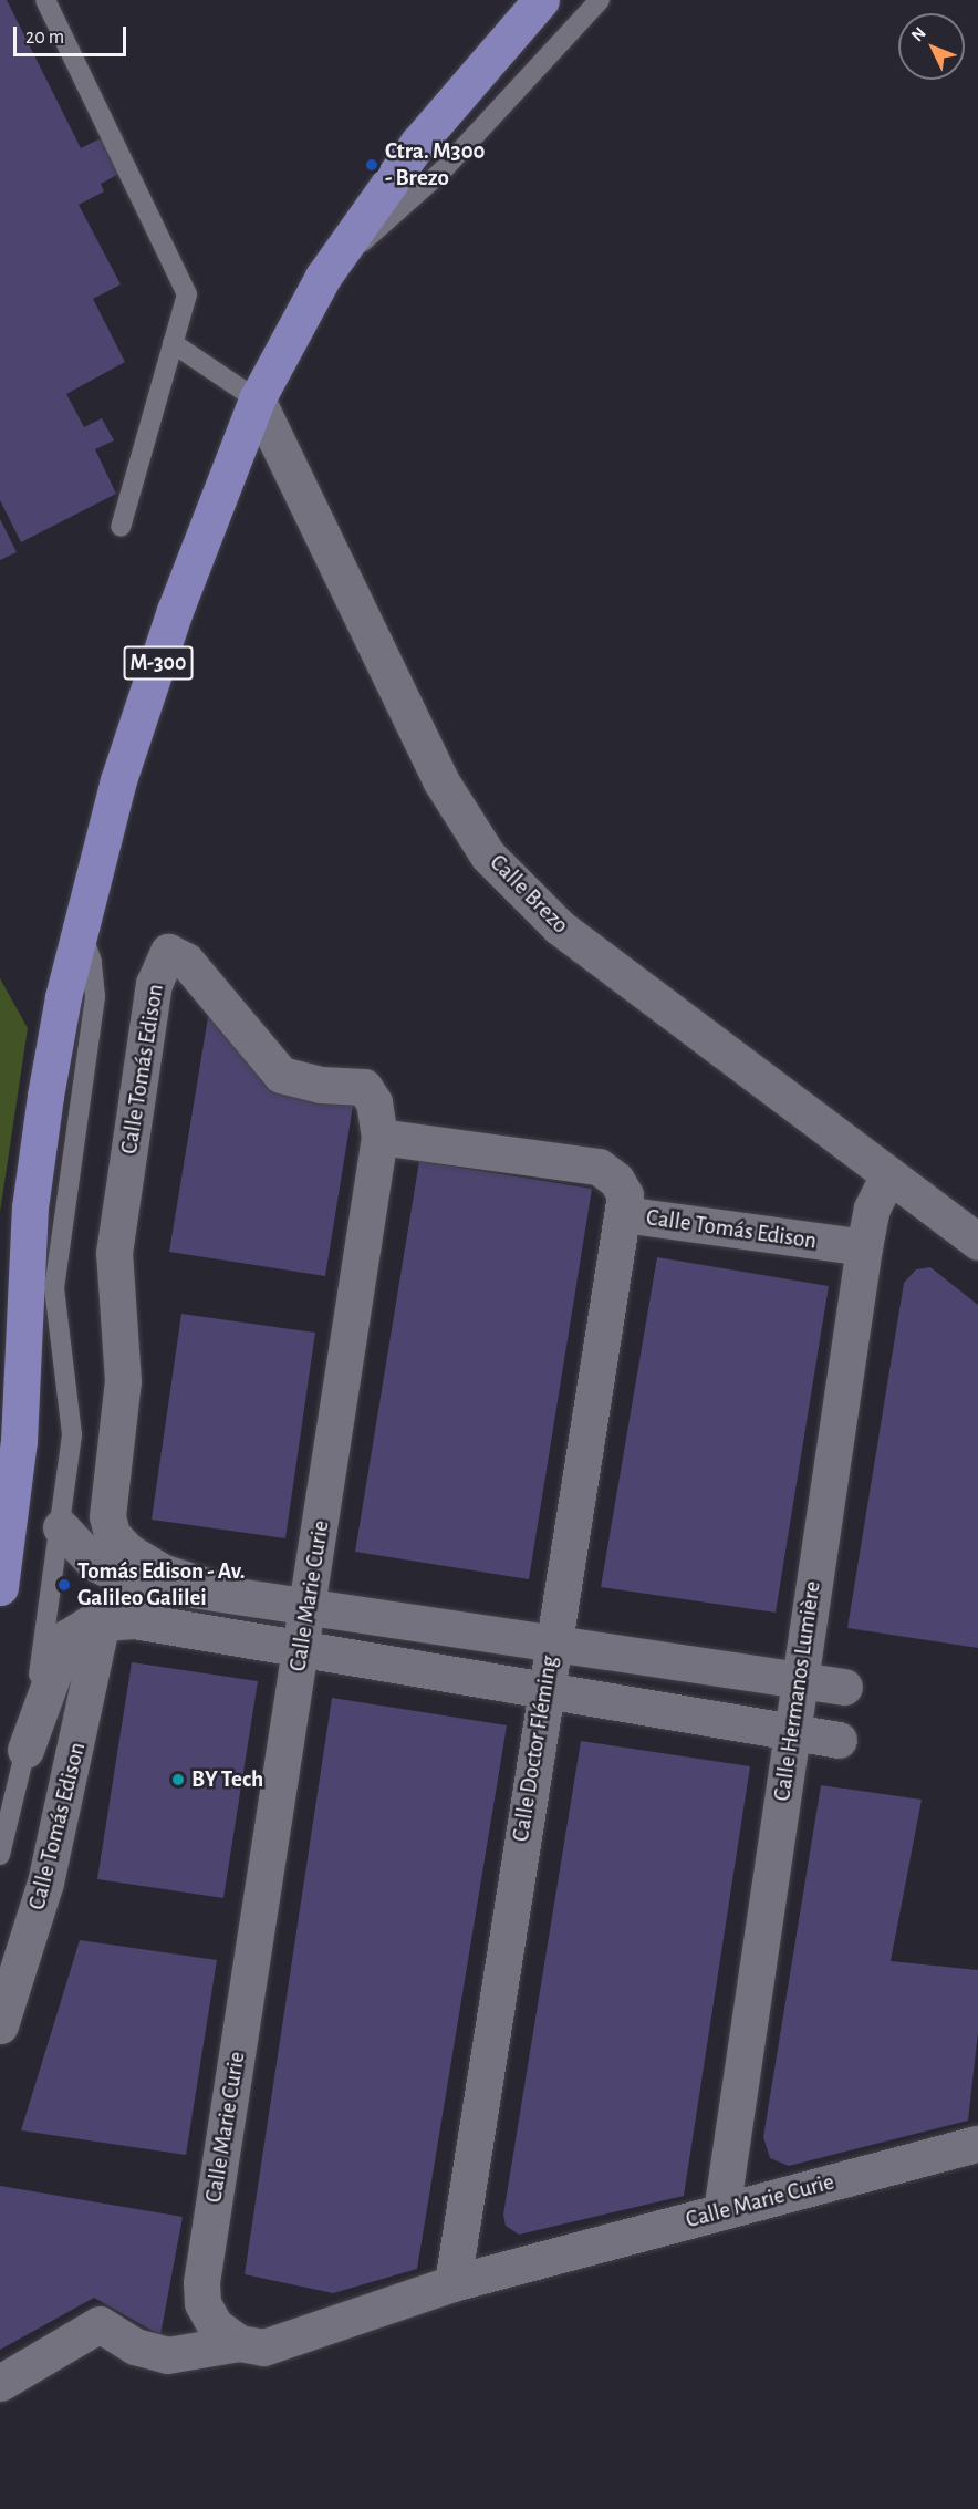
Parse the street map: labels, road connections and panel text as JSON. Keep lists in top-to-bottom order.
{
  "streets": {
    "main road": ["M-300"],
    "street": [
      "Calle Brezo",
      "Calle Tomás Edison",
      "Calle Marie Curie",
      "Calle Hermanos Lumière",
      "Calle Doctor Fléming"
    ]
  },
  "crossings": [
    ["M-300", "Calle Brezo"],
    ["Calle Brezo", "Calle Hermanos Lumière"],
    ["Calle Tomás Edison", "Calle Marie Curie"],
    ["Calle Tomás Edison", "Calle Hermanos Lumière"],
    ["Calle Tomás Edison", "Calle Doctor Fléming"],
    ["Calle Marie Curie", "Calle Hermanos Lumière"],
    ["Calle Marie Curie", "Calle Doctor Fléming"]
  ],
  "places": ["Ctra. M300 - Brezo", "Tomás Edison - Av. Galileo Galilei", "BY Tech"],
  "scale_bar": "20 m",
  "north": "top left"
}
